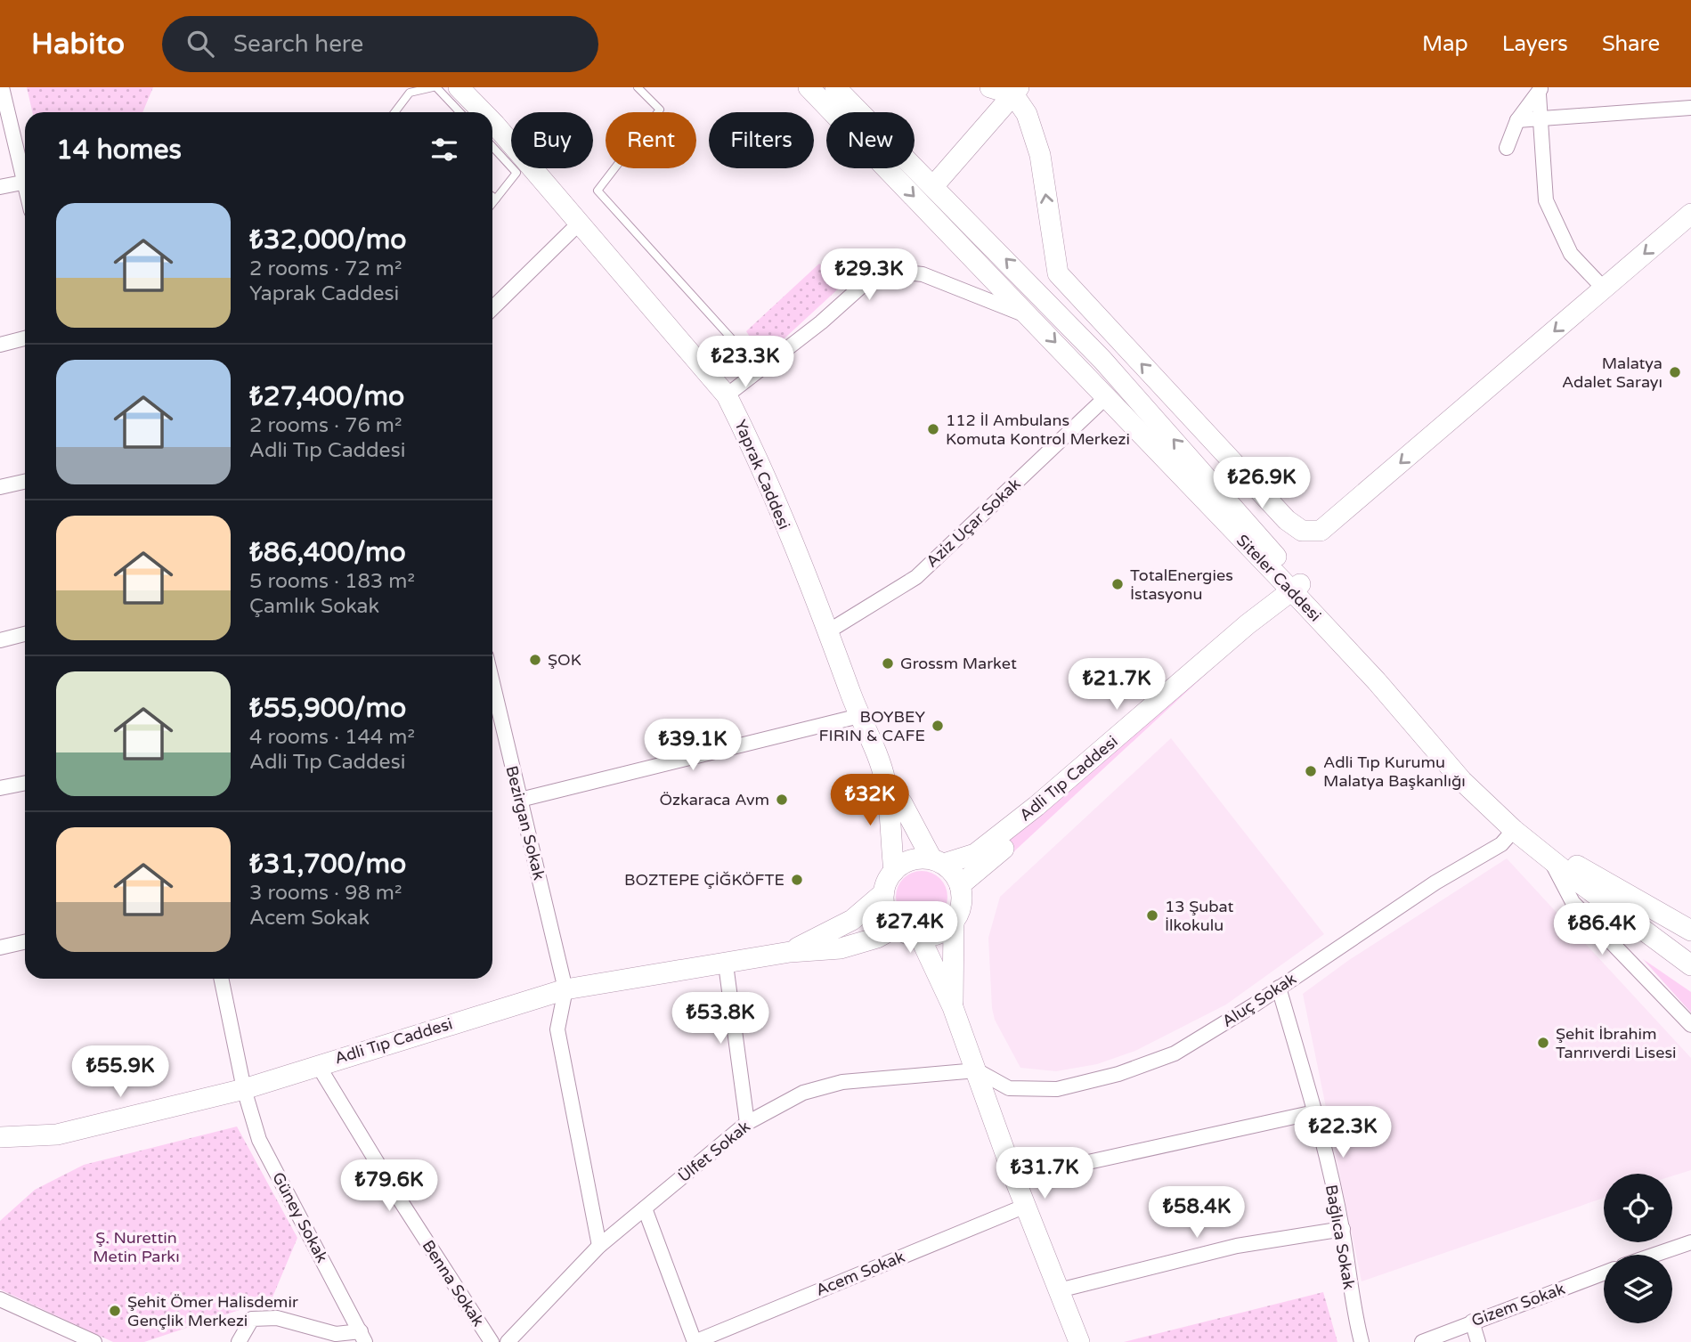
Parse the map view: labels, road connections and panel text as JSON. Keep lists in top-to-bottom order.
{
  "streets": {
    "street": [
      "Yaprak Caddesi",
      "Aziz Uçar Sokak",
      "Siteler Caddesi",
      "Adli Tıp Caddesi",
      "Bezirgan Sokak",
      "Aluç Sokak",
      "Ülfet Sokak",
      "Güney Sokak",
      "Bağlıca Sokak",
      "Acem Sokak",
      "Benna Sokak",
      "Gizem Sokak"
    ]
  },
  "crossings": [
    ["Yaprak Caddesi", "Aziz Uçar Sokak"],
    ["Yaprak Caddesi", "Adli Tıp Caddesi"],
    ["Aziz Uçar Sokak", "Siteler Caddesi"],
    ["Siteler Caddesi", "Adli Tıp Caddesi"],
    ["Siteler Caddesi", "Aluç Sokak"],
    ["Adli Tıp Caddesi", "Bezirgan Sokak"],
    ["Adli Tıp Caddesi", "Güney Sokak"],
    ["Adli Tıp Caddesi", "Benna Sokak"],
    ["Aluç Sokak", "Ülfet Sokak"],
    ["Aluç Sokak", "Bağlıca Sokak"]
  ],
  "parks": ["Ş. Nurettin Metin Parkı"],
  "places": [
    "Malatya Adalet Sarayı",
    "112 İl Ambulans Komuta Kontrol Merkezi",
    "TotalEnergies İstasyonu",
    "ŞOK",
    "Grossm Market",
    "BOYBEY FIRIN & CAFE",
    "Adli Tıp Kurumu Malatya Başkanlığı",
    "Özkaraca Avm",
    "BOZTEPE ÇİĞKÖFTE",
    "13 Şubat İlkokulu",
    "Şehit İbrahim Tanrıverdi Lisesi",
    "Şehit Ömer Halisdemir Gençlik Merkezi"
  ],
  "page": {
    "header": "Habito",
    "search": "Search here",
    "nav": ["Map", "Layers", "Share"],
    "chip": [
      "Buy",
      "Rent",
      "Filters",
      "New"
    ],
    "heading": "14 homes",
    "list": [
      {
        "name": "₺32,000/mo",
        "note": "2 rooms · 72 m² · Yaprak Caddesi"
      },
      {
        "name": "₺27,400/mo",
        "note": "2 rooms · 76 m² · Adli Tıp Caddesi"
      },
      {
        "name": "₺86,400/mo",
        "note": "5 rooms · 183 m² · Çamlık Sokak"
      },
      {
        "name": "₺55,900/mo",
        "note": "4 rooms · 144 m² · Adli Tıp Caddesi"
      },
      {
        "name": "₺31,700/mo",
        "note": "3 rooms · 98 m² · Acem Sokak"
      }
    ],
    "price": [
      "₺29.3K",
      "₺23.3K",
      "₺26.9K",
      "₺21.7K",
      "₺39.1K",
      "₺32K",
      "₺27.4K",
      "₺86.4K",
      "₺53.8K",
      "₺55.9K",
      "₺22.3K",
      "₺31.7K",
      "₺79.6K",
      "₺58.4K"
    ]
  }
}
